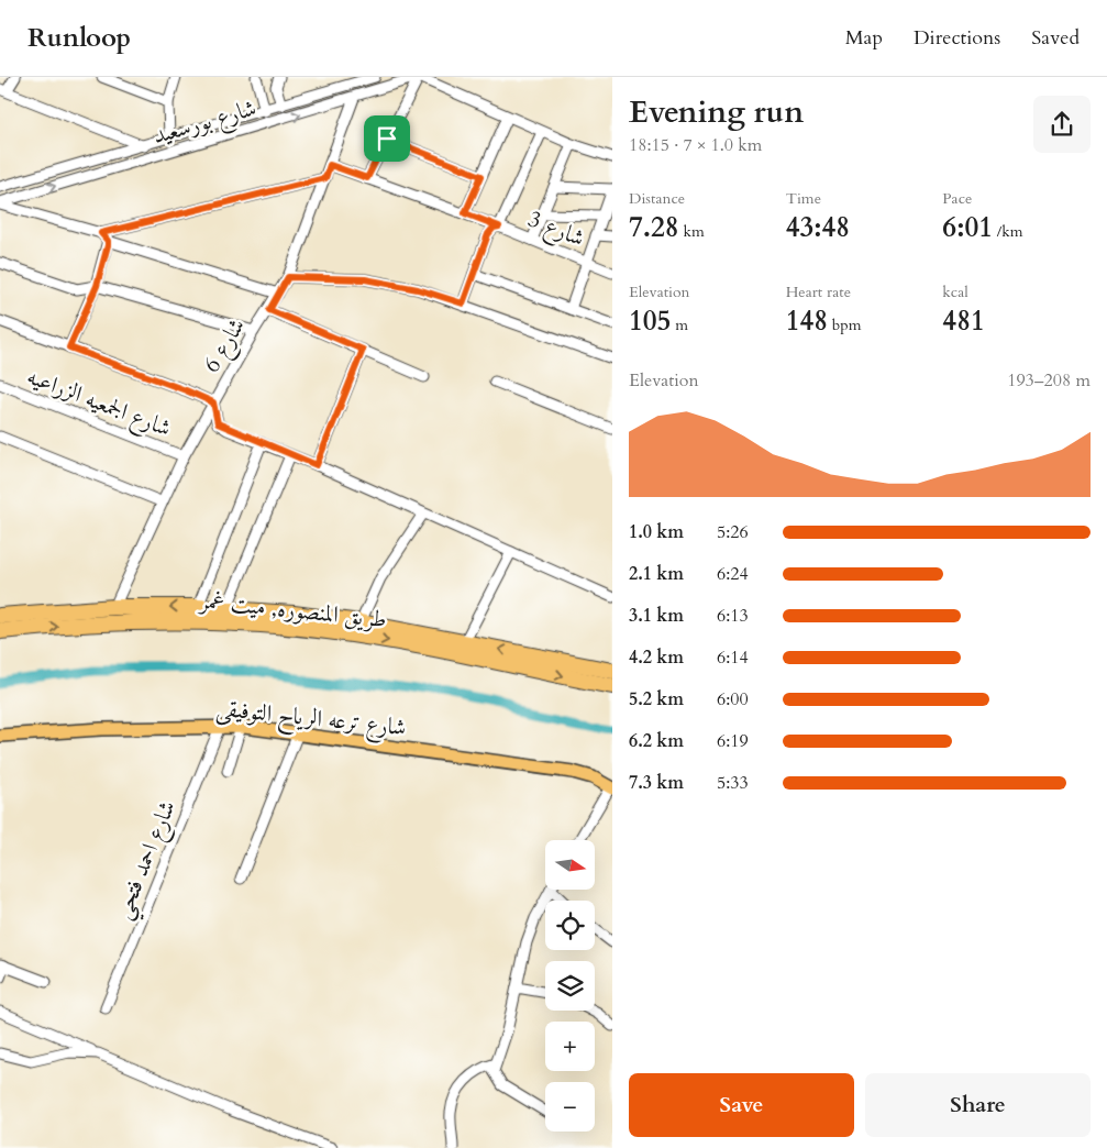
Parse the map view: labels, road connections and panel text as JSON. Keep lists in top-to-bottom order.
{
  "streets": {
    "highway": ["طريق المنصوره, ميت غمر"],
    "main road": ["شارع ترعه الرياح التوفيقى"],
    "street": [
      "شارع بورسعيد",
      "شارع 3",
      "شارع 6",
      "شارع الجمعيه الزراعيه",
      "شارع احمد فتحي"
    ]
  },
  "crossings": [
    ["شارع بورسعيد", "شارع 6"],
    ["شارع 3", "شارع 6"],
    ["شارع 6", "شارع الجمعيه الزراعيه"],
    ["شارع 6", "طريق المنصوره, ميت غمر"],
    ["شارع ترعه الرياح التوفيقى", "شارع احمد فتحي"]
  ],
  "north": "right",
  "page": {
    "header": "Runloop",
    "nav": ["Map", "Directions", "Saved"],
    "heading": ["Evening run", "18:15 · 7 × 1.0 km"],
    "stats": [
      ["Distance", "7.28 km"],
      ["Time", "43:48"],
      ["Pace", "6:01 /km"],
      ["Elevation", "105 m"],
      ["Heart rate", "148 bpm"],
      ["kcal", "481"]
    ],
    "chart": ["Elevation", "193–208 m"],
    "list": [
      {
        "name": "1.0 km",
        "note": "5:26"
      },
      {
        "name": "2.1 km",
        "note": "6:24"
      },
      {
        "name": "3.1 km",
        "note": "6:13"
      },
      {
        "name": "4.2 km",
        "note": "6:14"
      },
      {
        "name": "5.2 km",
        "note": "6:00"
      },
      {
        "name": "6.2 km",
        "note": "6:19"
      },
      {
        "name": "7.3 km",
        "note": "5:33"
      }
    ],
    "map_buttons": ["+", "−"],
    "buttons": ["Save", "Share"]
  }
}
